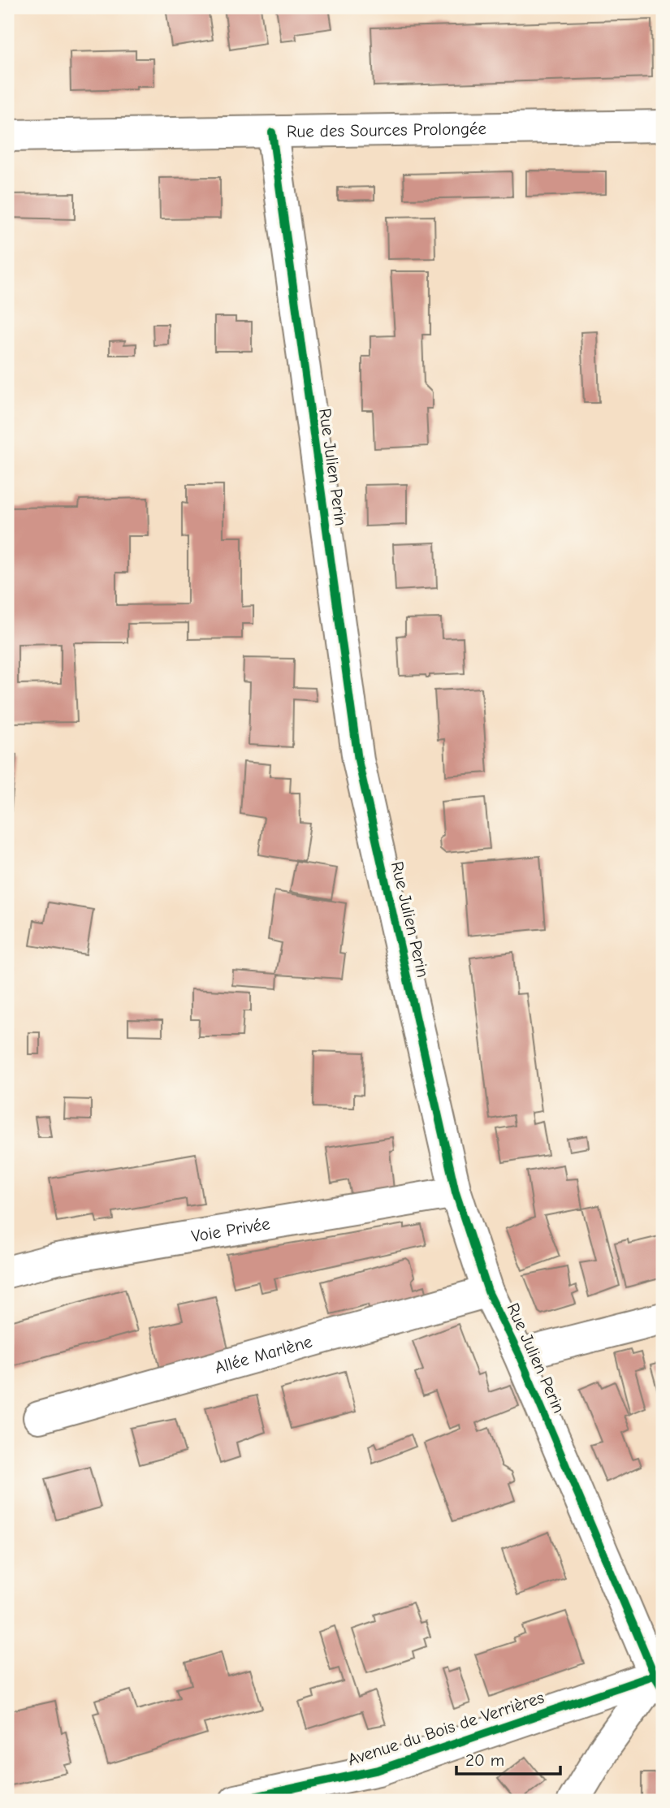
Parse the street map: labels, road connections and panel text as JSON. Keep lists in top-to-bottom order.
{
  "streets": {
    "street": [
      "Rue des Sources Prolongée",
      "Rue Julien Perin",
      "Voie Privée",
      "Allée Marlène",
      "Avenue du Bois de Verrières"
    ]
  },
  "crossings": [
    ["Rue des Sources Prolongée", "Rue Julien Perin"],
    ["Rue Julien Perin", "Voie Privée"],
    ["Rue Julien Perin", "Allée Marlène"],
    ["Rue Julien Perin", "Avenue du Bois de Verrières"]
  ],
  "scale_bar": "20 m"
}
